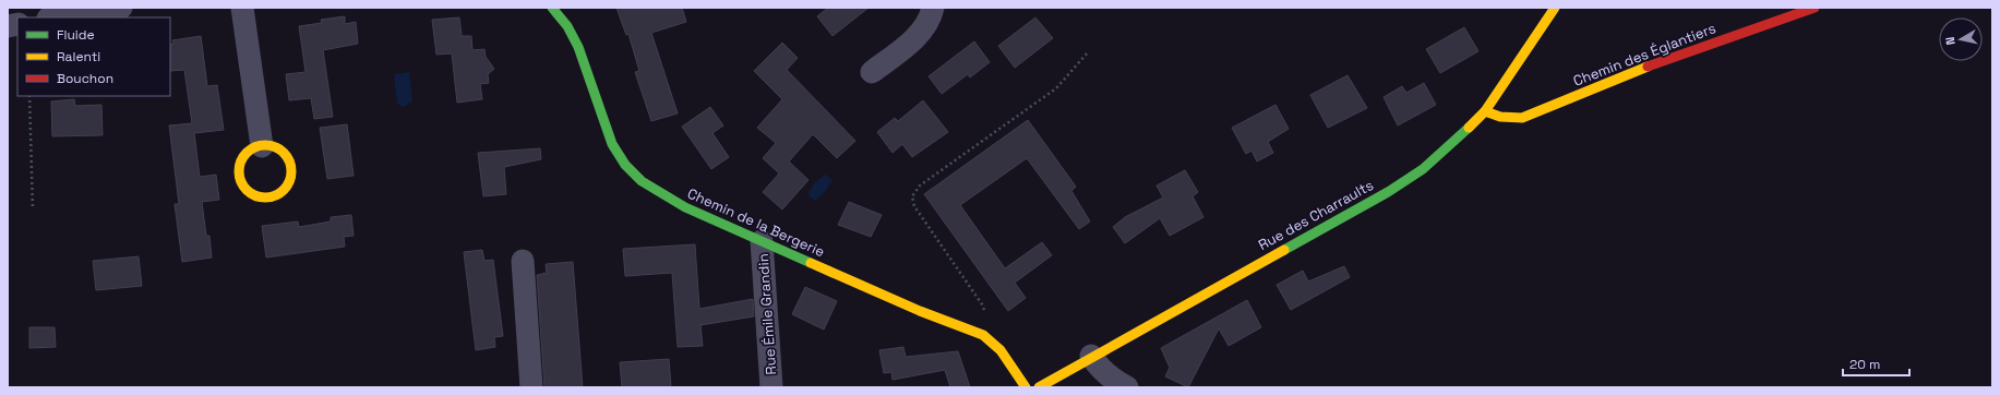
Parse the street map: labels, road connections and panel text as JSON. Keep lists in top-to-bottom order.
{
  "streets": {
    "street": [
      "Chemin des Églantiers",
      "Rue des Charraults",
      "Chemin de la Bergerie",
      "Rue Émile Grandin"
    ]
  },
  "crossings": [
    ["Chemin des Églantiers", "Rue des Charraults"],
    ["Chemin de la Bergerie", "Rue Émile Grandin"]
  ],
  "legend": ["Fluide", "Ralenti", "Bouchon"],
  "scale_bar": "20 m",
  "north": "left"
}
